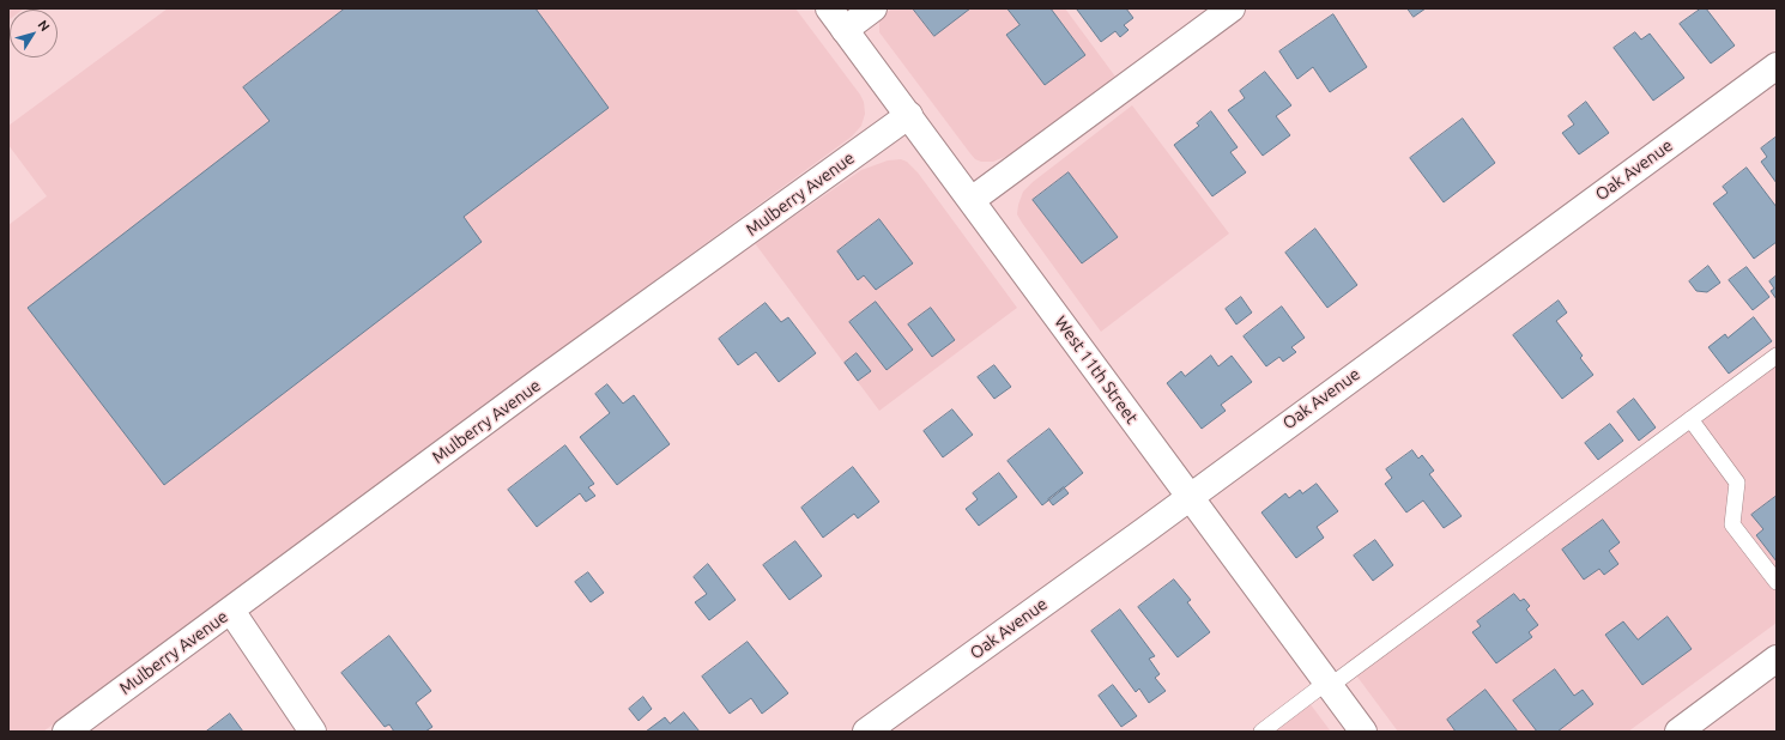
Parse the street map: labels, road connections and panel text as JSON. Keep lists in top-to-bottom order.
{
  "streets": {
    "street": ["Oak Avenue", "Mulberry Avenue", "West 11th Street"]
  },
  "crossings": [
    ["Oak Avenue", "West 11th Street"],
    ["Mulberry Avenue", "West 11th Street"]
  ],
  "north": "top right"
}
